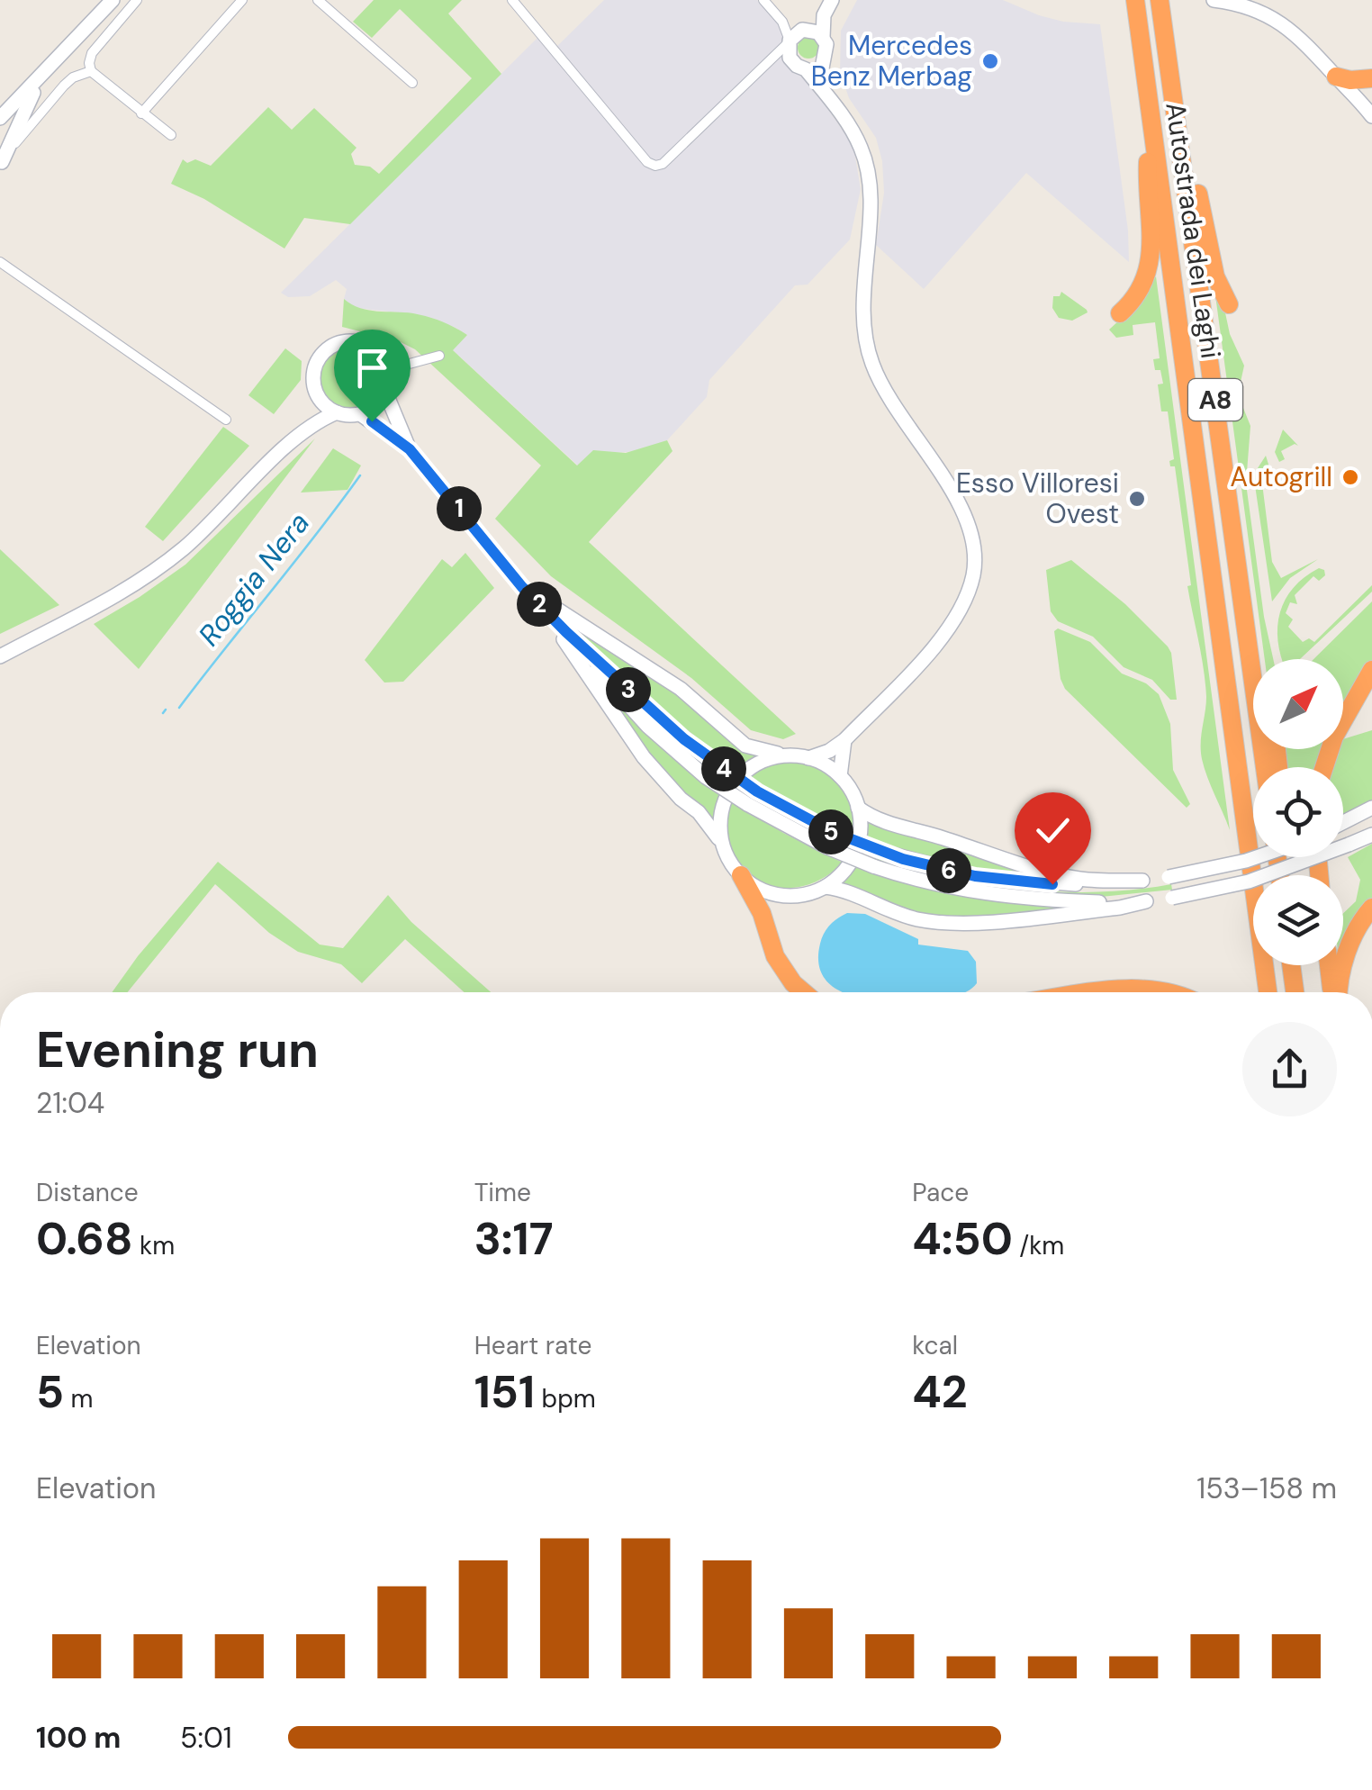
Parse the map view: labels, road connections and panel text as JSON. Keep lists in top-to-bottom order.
{
  "streets": {
    "highway": ["Autostrada dei Laghi", "A8"]
  },
  "water": ["Roggia Nera"],
  "places": ["Mercedes Benz Merbag", "Autogrill", "Esso Villoresi Ovest"],
  "north": "top right",
  "page": {
    "pins": [
      "1",
      "2",
      "3",
      "4",
      "5",
      "6"
    ],
    "heading": ["Evening run", "21:04"],
    "stats": [
      ["Distance", "0.68 km"],
      ["Time", "3:17"],
      ["Pace", "4:50 /km"],
      ["Elevation", "5 m"],
      ["Heart rate", "151 bpm"],
      ["kcal", "42"]
    ],
    "chart": ["Elevation", "153–158 m"],
    "list": [
      {
        "name": "100 m",
        "note": "5:01"
      }
    ]
  }
}
